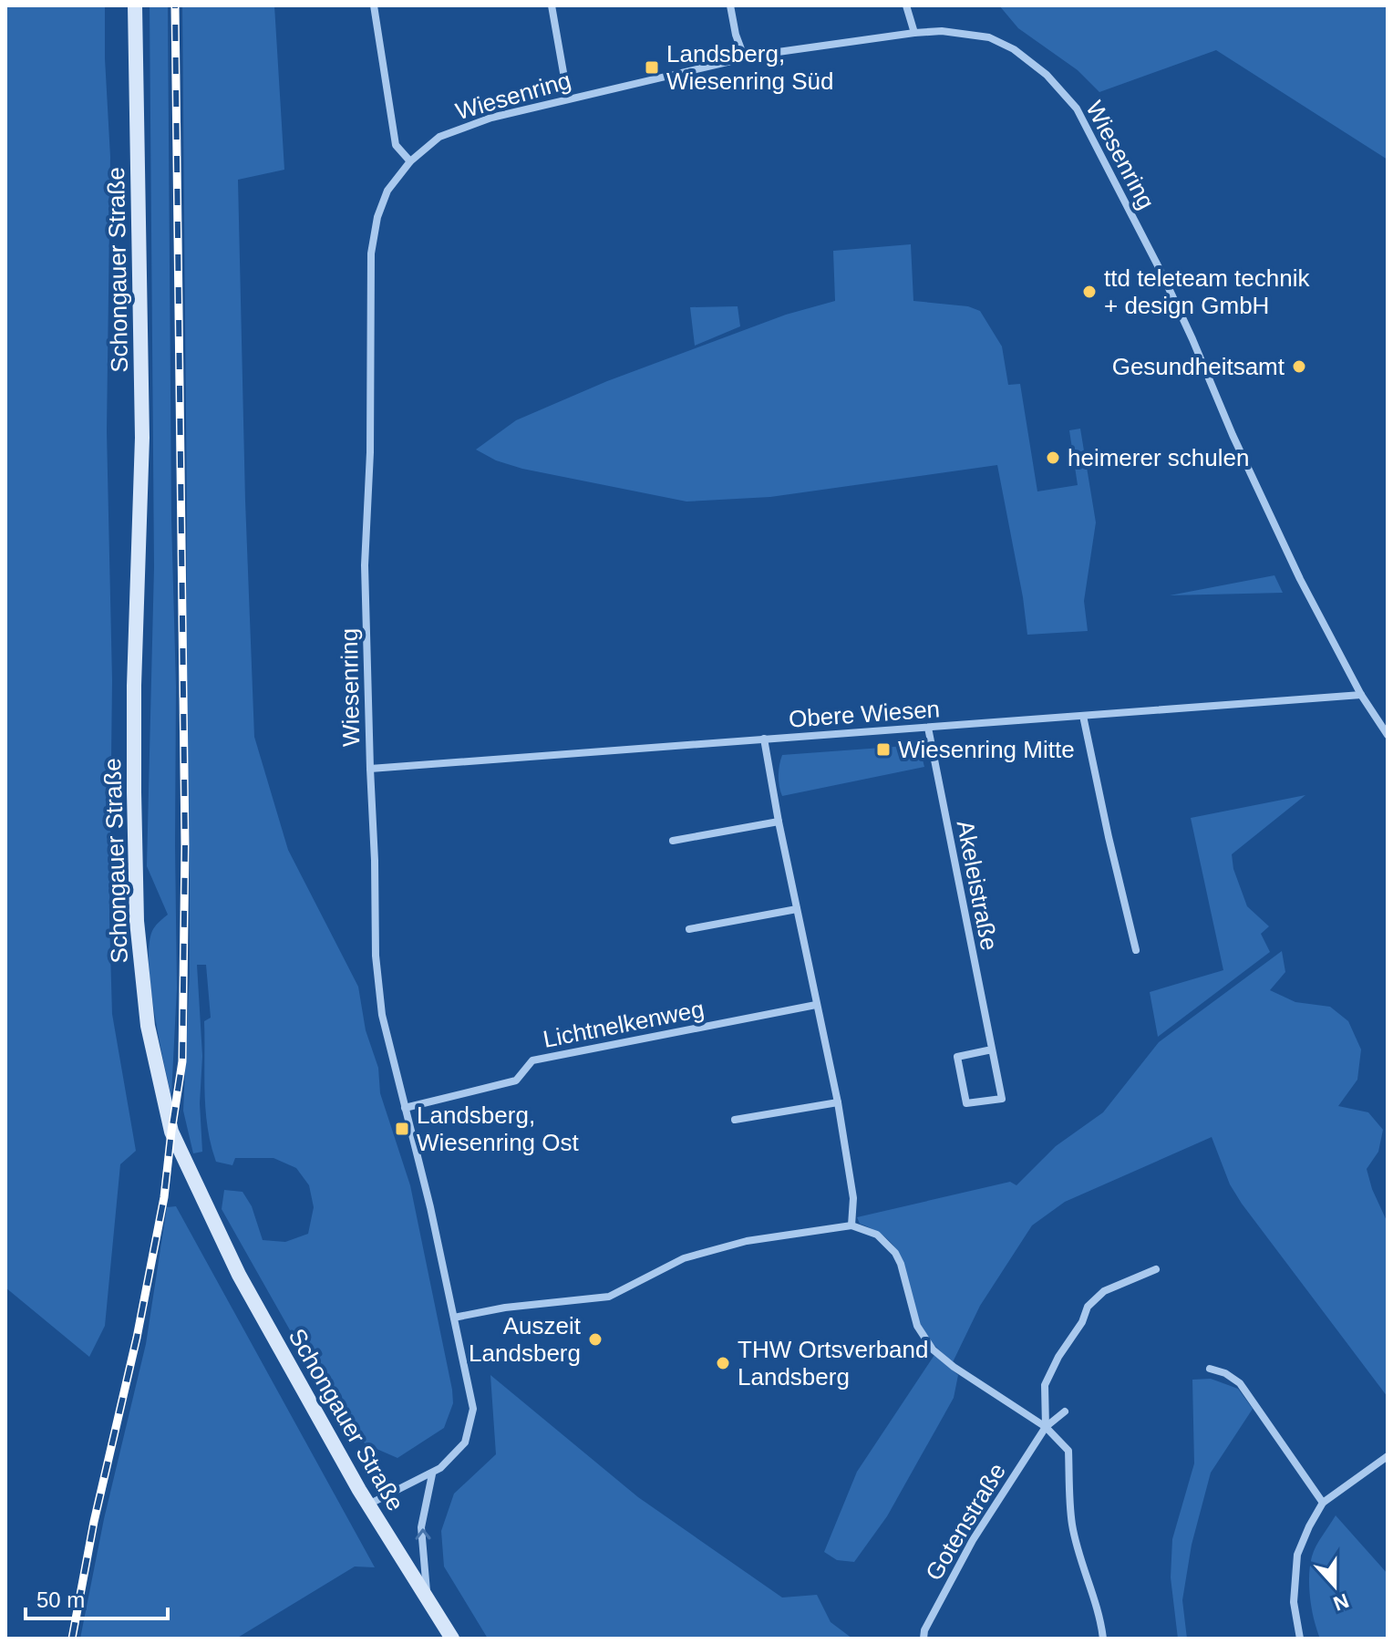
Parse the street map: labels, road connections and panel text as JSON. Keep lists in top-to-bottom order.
{
  "streets": {
    "main road": ["Schongauer Straße"],
    "street": [
      "Wiesenring",
      "Obere Wiesen",
      "Akeleistraße",
      "Lichtnelkenweg",
      "Gotenstraße"
    ]
  },
  "crossings": [
    ["Wiesenring", "Schongauer Straße"],
    ["Wiesenring", "Obere Wiesen"],
    ["Wiesenring", "Lichtnelkenweg"],
    ["Obere Wiesen", "Akeleistraße"]
  ],
  "places": {
    "transit": ["Landsberg, Wiesenring Süd", "Wiesenring Mitte", "Landsberg, Wiesenring Ost"],
    "other": [
      "ttd teleteam technik + design GmbH",
      "Gesundheitsamt",
      "heimerer schulen",
      "Auszeit Landsberg",
      "THW Ortsverband Landsberg"
    ]
  },
  "scale_bar": "50 m",
  "north": "bottom"
}
